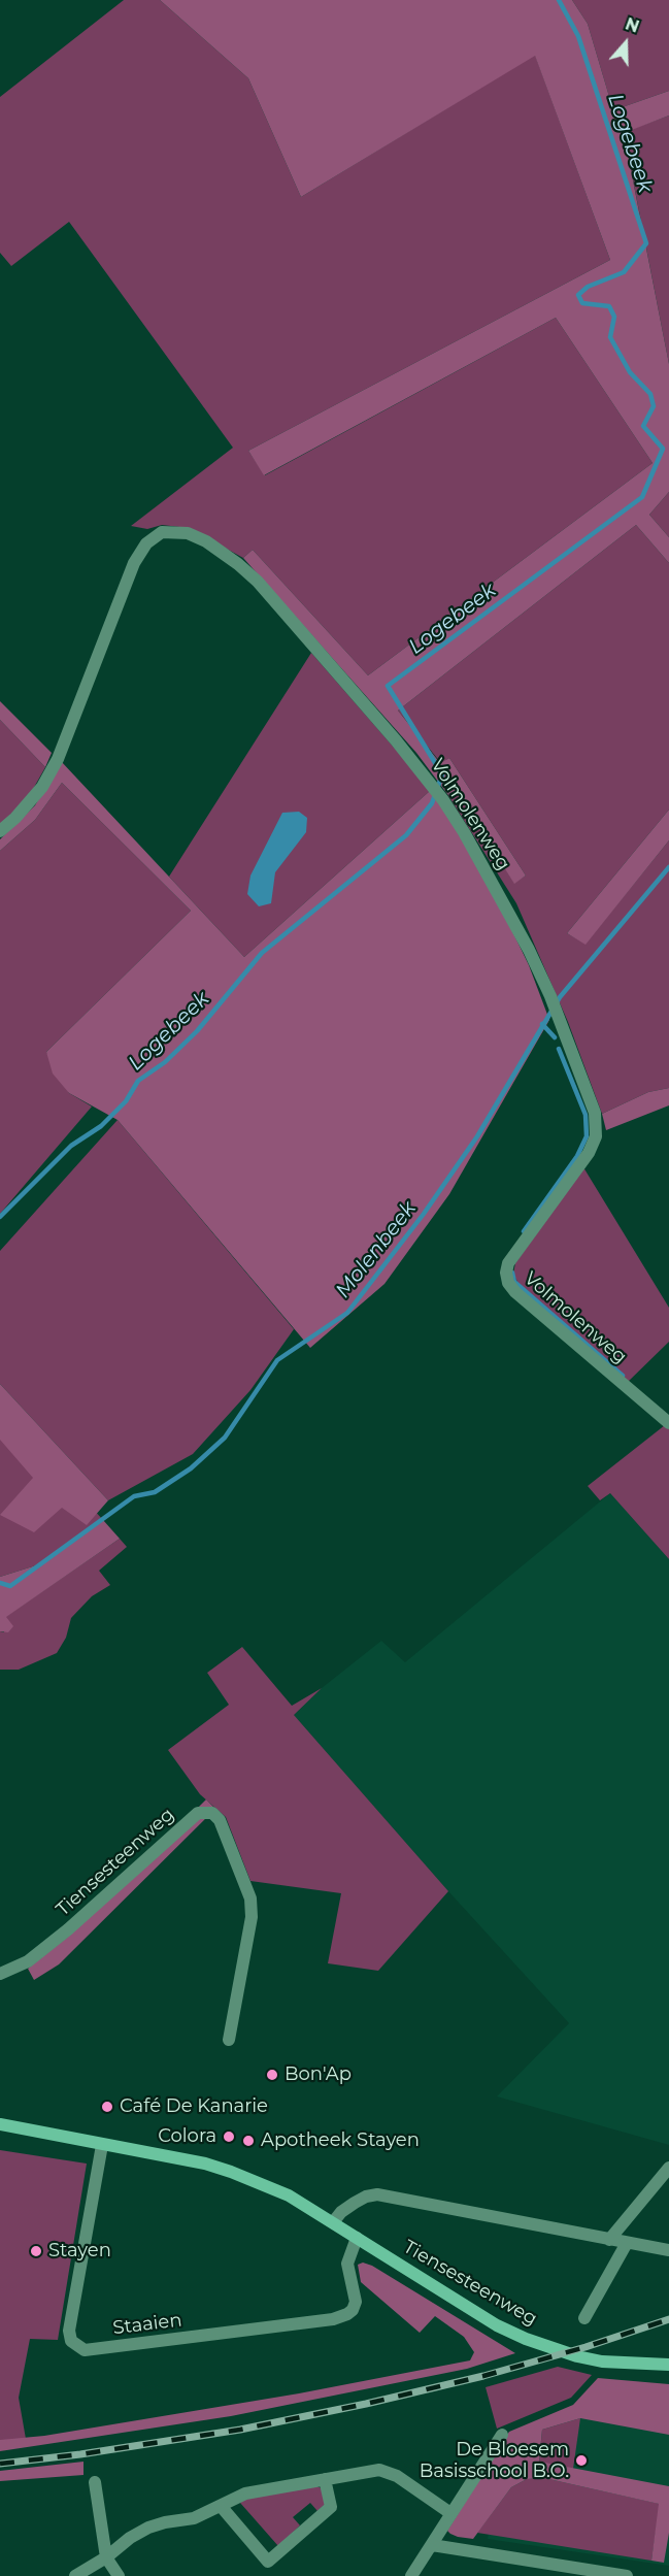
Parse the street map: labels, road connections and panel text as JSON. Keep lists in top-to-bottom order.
{
  "streets": {
    "main road": ["Tiensesteenweg"],
    "street": ["Volmolenweg", "Staaien"]
  },
  "crossings": [
    ["Tiensesteenweg", "Staaien"]
  ],
  "water": ["Logebeek", "Molenbeek"],
  "places": [
    "Bon'Ap",
    "Café De Kanarie",
    "Colora",
    "Apotheek Stayen",
    "Stayen",
    "De Bloesem Basisschool B.O."
  ],
  "north": "top"
}
